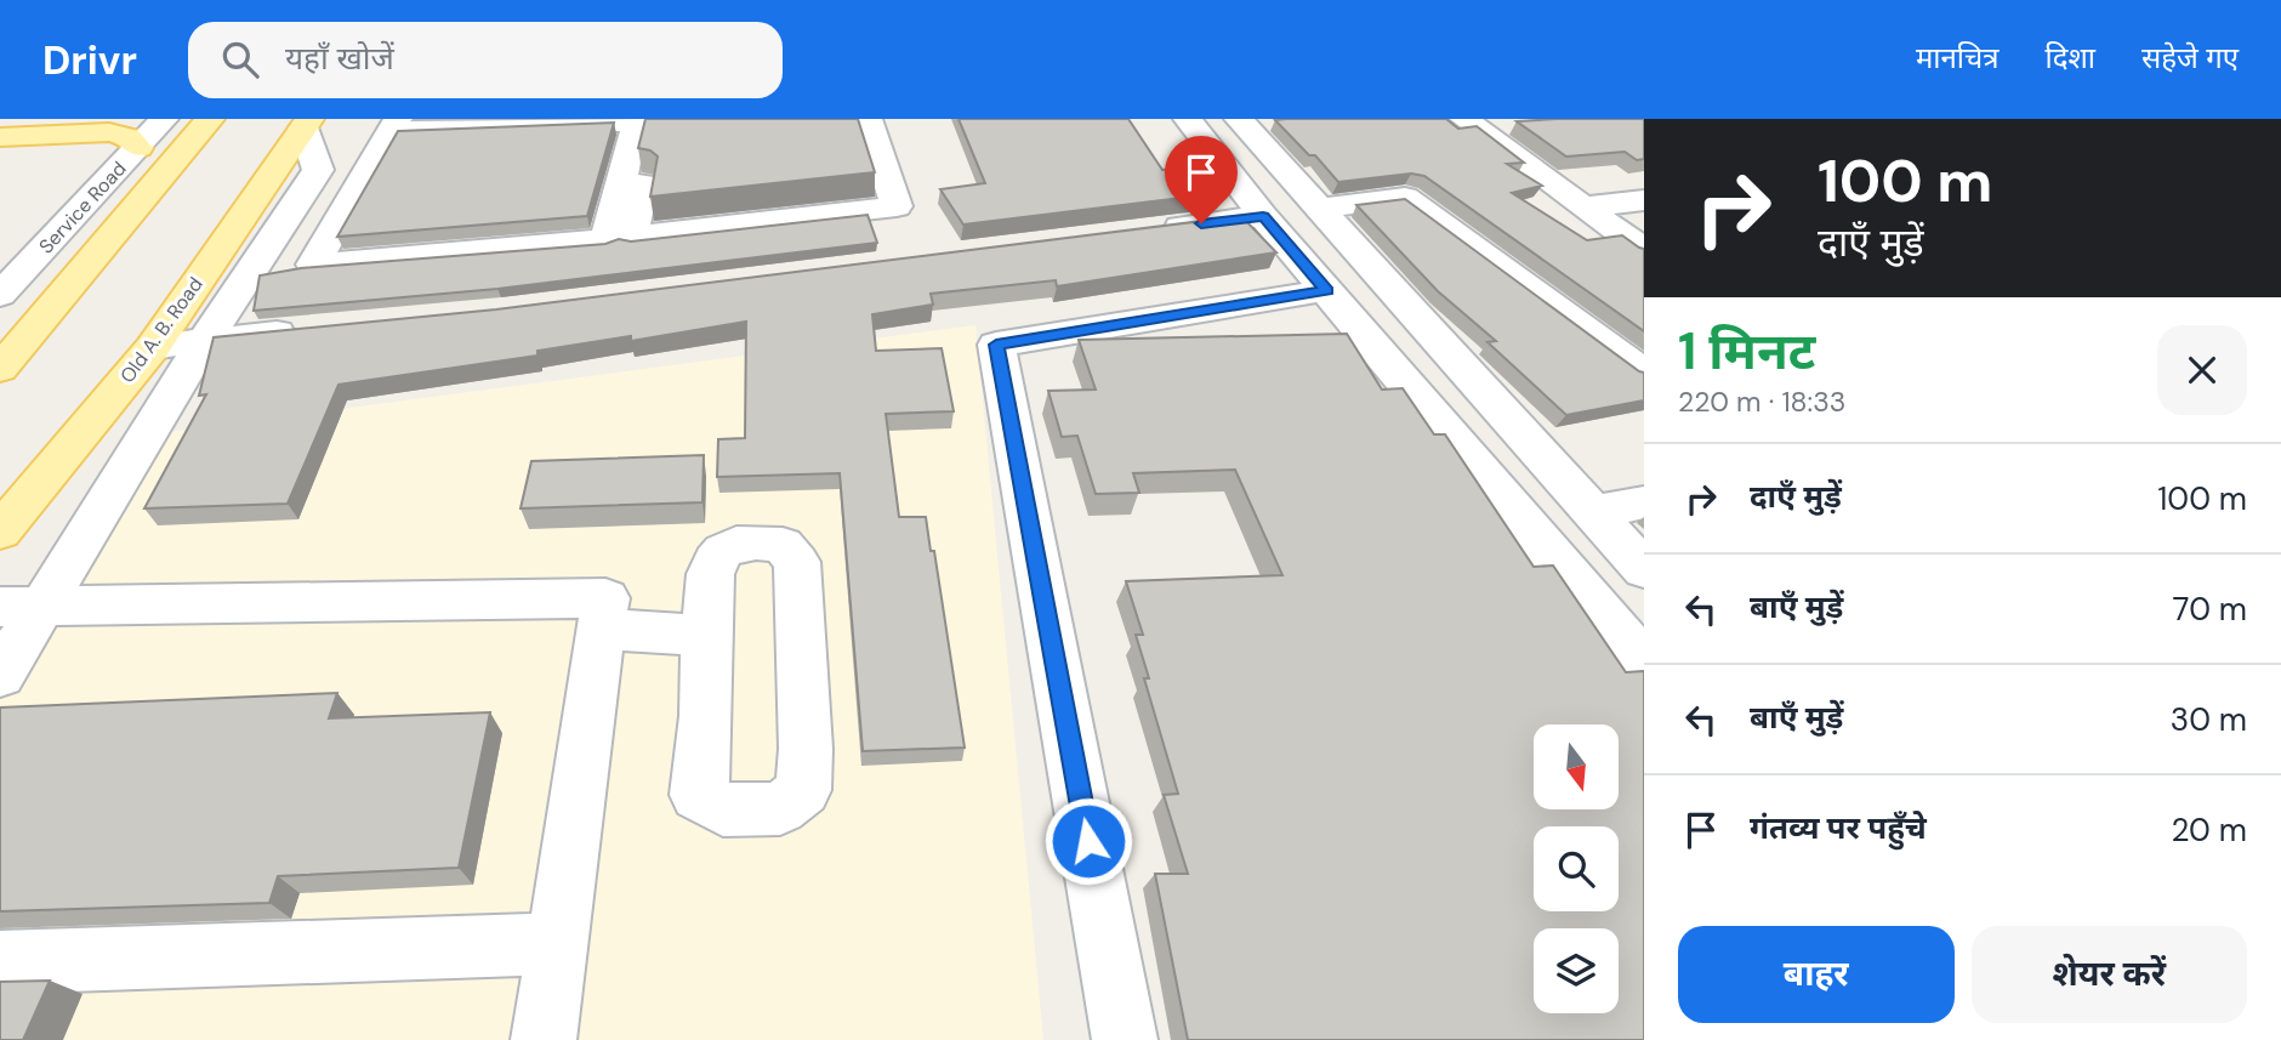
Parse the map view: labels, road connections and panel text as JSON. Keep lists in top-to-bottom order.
{
  "streets": {
    "main road": ["Old A. B. Road"],
    "street": ["Service Road"]
  },
  "north": "bottom",
  "page": {
    "header": "Drivr",
    "search": "यहाँ खोजें",
    "nav": ["मानचित्र", "दिशा", "सहेजे गए"],
    "turn": ["100 m", "दाएँ मुड़ें"],
    "heading": ["1 मिनट", "220 m · 18:33"],
    "list": [
      {
        "name": "दाएँ मुड़ें",
        "value": "100 m"
      },
      {
        "name": "बाएँ मुड़ें",
        "value": "70 m"
      },
      {
        "name": "बाएँ मुड़ें",
        "value": "30 m"
      },
      {
        "name": "गंतव्य पर पहुँचे",
        "value": "20 m"
      }
    ],
    "buttons": ["बाहर", "शेयर करें"]
  }
}
